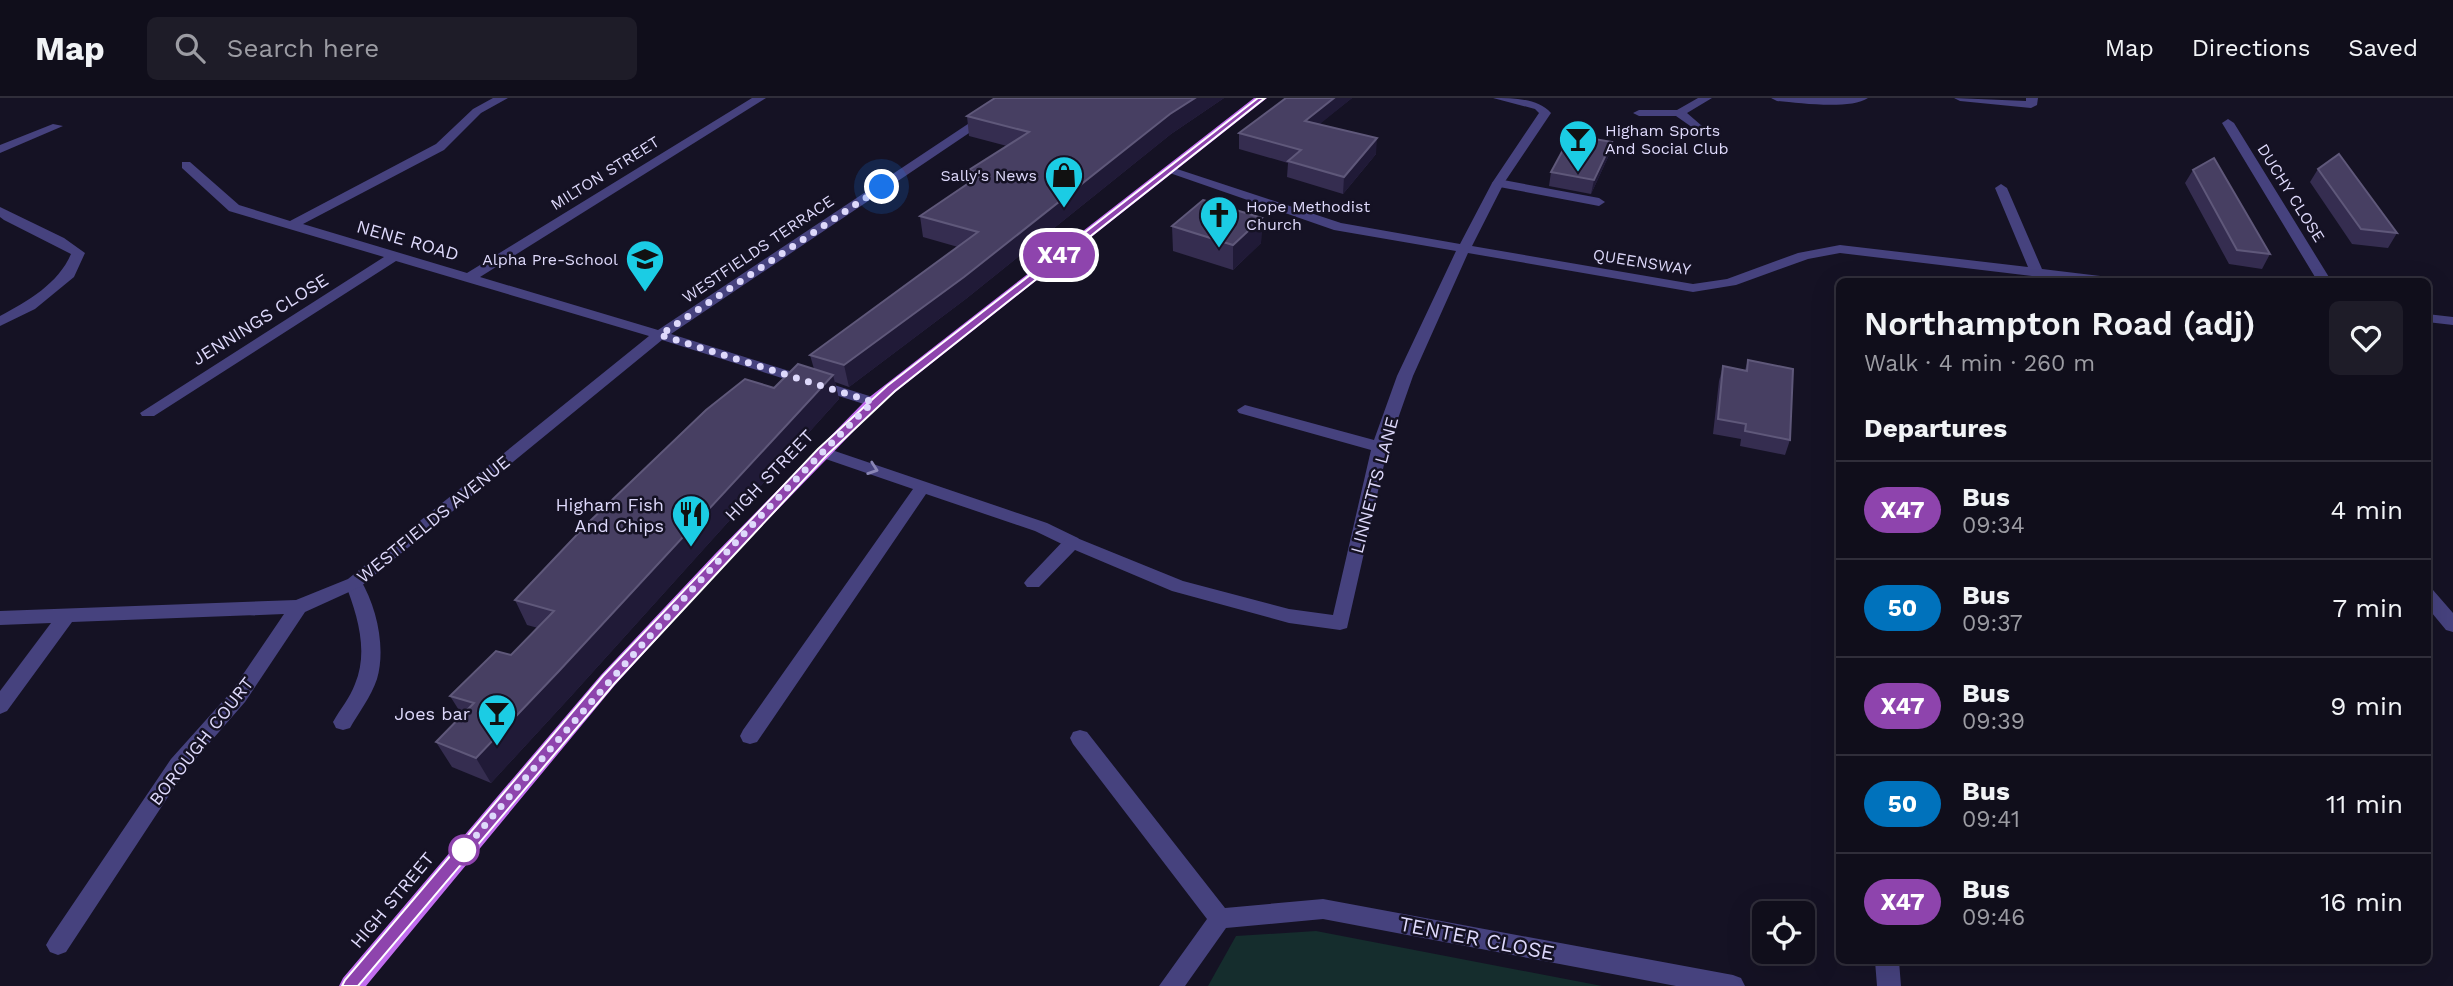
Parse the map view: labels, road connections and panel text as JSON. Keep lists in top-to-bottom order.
{
  "streets": {
    "main road": ["HIGH STREET"],
    "street": [
      "MILTON STREET",
      "DUCHY CLOSE",
      "NENE ROAD",
      "WESTFIELDS TERRACE",
      "QUEENSWAY",
      "JENNINGS CLOSE",
      "LINNETTS LANE",
      "WESTFIELDS AVENUE",
      "BOROUGH COURT",
      "TENTER CLOSE"
    ]
  },
  "crossings": [
    ["MILTON STREET", "NENE ROAD"],
    ["NENE ROAD", "WESTFIELDS TERRACE"],
    ["NENE ROAD", "JENNINGS CLOSE"],
    ["NENE ROAD", "HIGH STREET"],
    ["NENE ROAD", "WESTFIELDS AVENUE"],
    ["WESTFIELDS TERRACE", "WESTFIELDS AVENUE"],
    ["QUEENSWAY", "HIGH STREET"],
    ["QUEENSWAY", "LINNETTS LANE"],
    ["HIGH STREET", "LINNETTS LANE"],
    ["WESTFIELDS AVENUE", "BOROUGH COURT"]
  ],
  "places": {
    "bar": ["Higham Sports And Social Club", "Joes bar"],
    "shop": ["Sally's News"],
    "church": ["Hope Methodist Church"],
    "school or university": ["Alpha Pre-School"],
    "restaurant": ["Higham Fish And Chips"]
  },
  "lines": ["bus line X47"],
  "page": {
    "header": "Map",
    "search": "Search here",
    "nav": ["Map", "Directions", "Saved"],
    "on_map": "X47",
    "heading": [
      ["Northampton Road (adj)", "Walk · 4 min · 260 m"],
      "Departures"
    ],
    "list": [
      {
        "mark": "X47",
        "name": "Bus",
        "note": "09:34",
        "value": "4 min"
      },
      {
        "mark": "50",
        "name": "Bus",
        "note": "09:37",
        "value": "7 min"
      },
      {
        "mark": "X47",
        "name": "Bus",
        "note": "09:39",
        "value": "9 min"
      },
      {
        "mark": "50",
        "name": "Bus",
        "note": "09:41",
        "value": "11 min"
      },
      {
        "mark": "X47",
        "name": "Bus",
        "note": "09:46",
        "value": "16 min"
      }
    ]
  }
}
